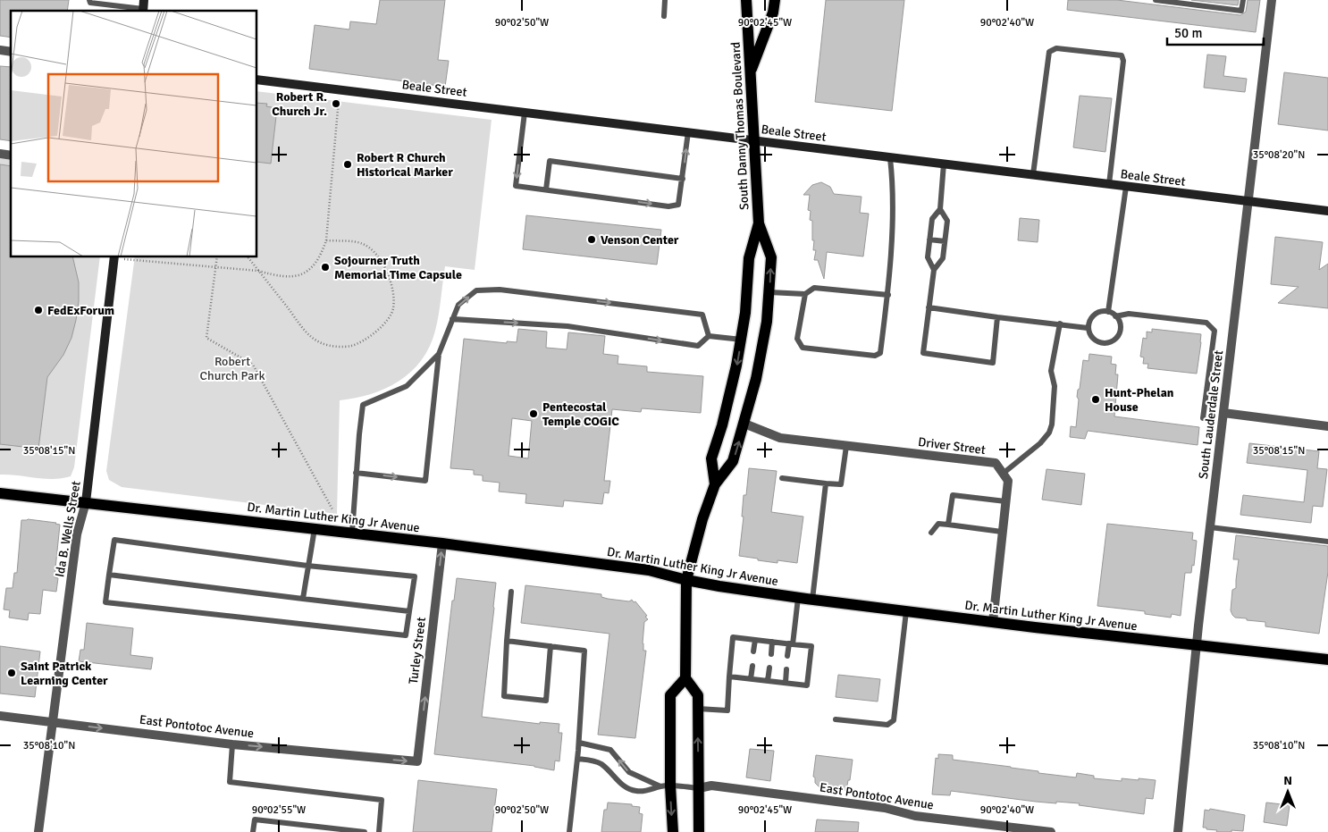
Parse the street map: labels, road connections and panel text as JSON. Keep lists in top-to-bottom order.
{
  "streets": {
    "main road": ["South Danny Thomas Boulevard", "Dr. Martin Luther King Jr Avenue"],
    "street": [
      "Beale Street",
      "South Lauderdale Street",
      "Driver Street",
      "Ida B. Wells Street",
      "Turley Street",
      "East Pontotoc Avenue"
    ]
  },
  "crossings": [
    ["Beale Street", "South Danny Thomas Boulevard"],
    ["Beale Street", "South Lauderdale Street"],
    ["South Danny Thomas Boulevard", "Driver Street"],
    ["South Danny Thomas Boulevard", "Dr. Martin Luther King Jr Avenue"],
    ["South Lauderdale Street", "Dr. Martin Luther King Jr Avenue"],
    ["Dr. Martin Luther King Jr Avenue", "Ida B. Wells Street"],
    ["Dr. Martin Luther King Jr Avenue", "Turley Street"],
    ["Ida B. Wells Street", "East Pontotoc Avenue"],
    ["Turley Street", "East Pontotoc Avenue"]
  ],
  "one_way": ["Turley Street", "East Pontotoc Avenue"],
  "parks": ["Robert Church Park"],
  "places": [
    "Robert R. Church Jr.",
    "Robert R Church Historical Marker",
    "Venson Center",
    "Sojourner Truth Memorial Time Capsule",
    "FedExForum",
    "Hunt-Phelan House",
    "Pentecostal Temple COGIC",
    "Saint Patrick Learning Center"
  ],
  "scale_bar": "50 m",
  "north": "top",
  "coordinates": [
    "90°02'50\"W",
    "90°02'45\"W",
    "90°02'40\"W",
    "35°08'20\"N",
    "35°08'15\"N",
    "35°08'10\"N",
    "90°02'55\"W"
  ]
}
